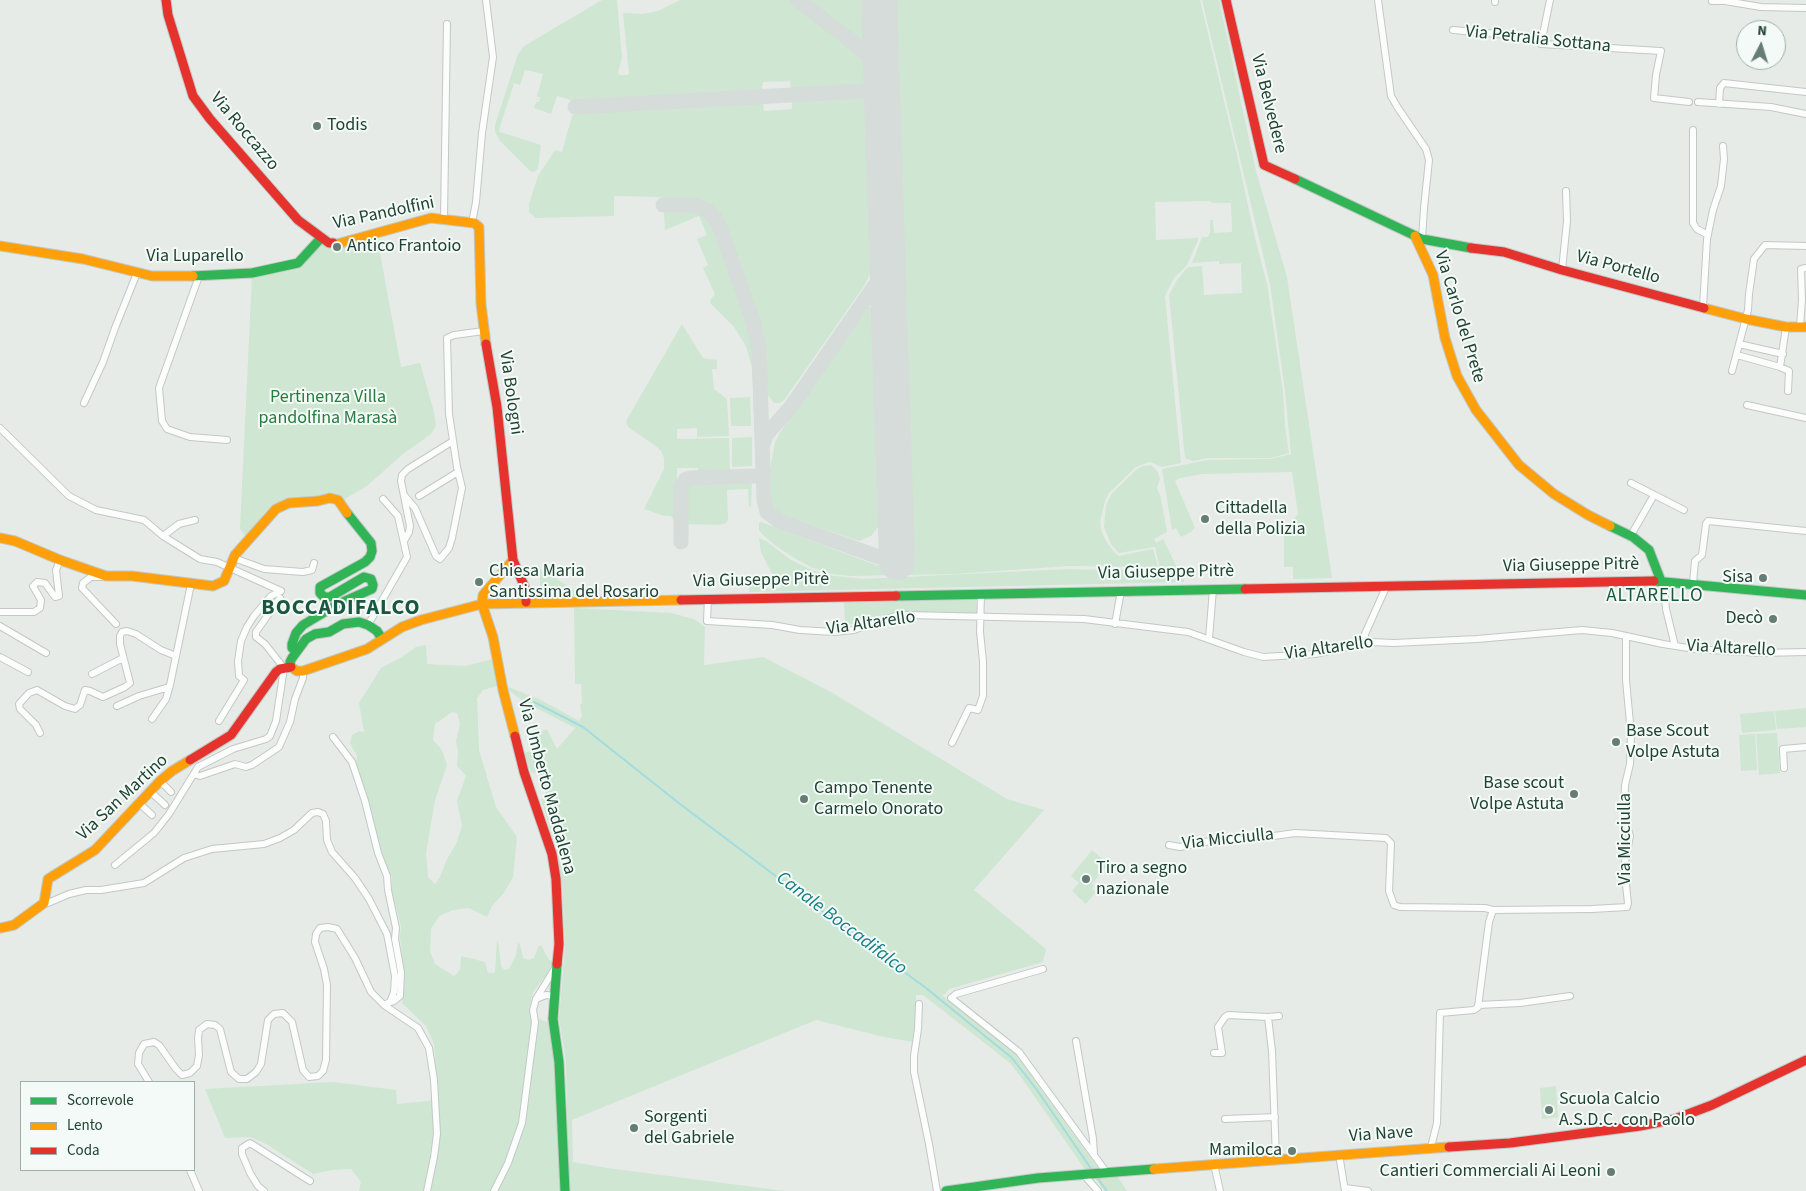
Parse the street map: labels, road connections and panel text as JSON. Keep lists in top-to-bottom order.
{
  "streets": {
    "street": [
      "Via Petralia Sottana",
      "Via Belvedere",
      "Via Roccazzo",
      "Via Pandolfini",
      "Via Luparello",
      "Via Portello",
      "Via Carlo del Prete",
      "Via Bologni",
      "Via Giuseppe Pitrè",
      "Via Altarello",
      "Via Umberto Maddalena",
      "Via San Martino",
      "Via Micciulla",
      "Via Nave"
    ]
  },
  "crossings": [
    ["Via Belvedere", "Via Portello"],
    ["Via Belvedere", "Via Carlo del Prete"],
    ["Via Roccazzo", "Via Pandolfini"],
    ["Via Roccazzo", "Via Luparello"],
    ["Via Pandolfini", "Via Luparello"],
    ["Via Pandolfini", "Via Bologni"],
    ["Via Portello", "Via Carlo del Prete"],
    ["Via Carlo del Prete", "Via Giuseppe Pitrè"],
    ["Via Carlo del Prete", "Via Altarello"],
    ["Via Bologni", "Via Giuseppe Pitrè"],
    ["Via Giuseppe Pitrè", "Via Altarello"],
    ["Via Giuseppe Pitrè", "Via Umberto Maddalena"],
    ["Via Altarello", "Via Micciulla"]
  ],
  "districts": ["ALTARELLO", "BOCCADIFALCO"],
  "water": ["Canale Boccadifalco"],
  "parks": ["Pertinenza Villa pandolfina Marasà"],
  "places": [
    "Todis",
    "Antico Frantoio",
    "Cittadella della Polizia",
    "Sisa",
    "Chiesa Maria Santissima del Rosario",
    "Decò",
    "Base Scout Volpe Astuta",
    "Base scout Volpe Astuta",
    "Campo Tenente Carmelo Onorato",
    "Tiro a segno nazionale",
    "Scuola Calcio A.S.D.C. con Paolo",
    "Sorgenti del Gabriele",
    "Mamiloca",
    "Cantieri Commerciali Ai Leoni"
  ],
  "legend": ["Scorrevole", "Lento", "Coda"],
  "north": "top"
}
